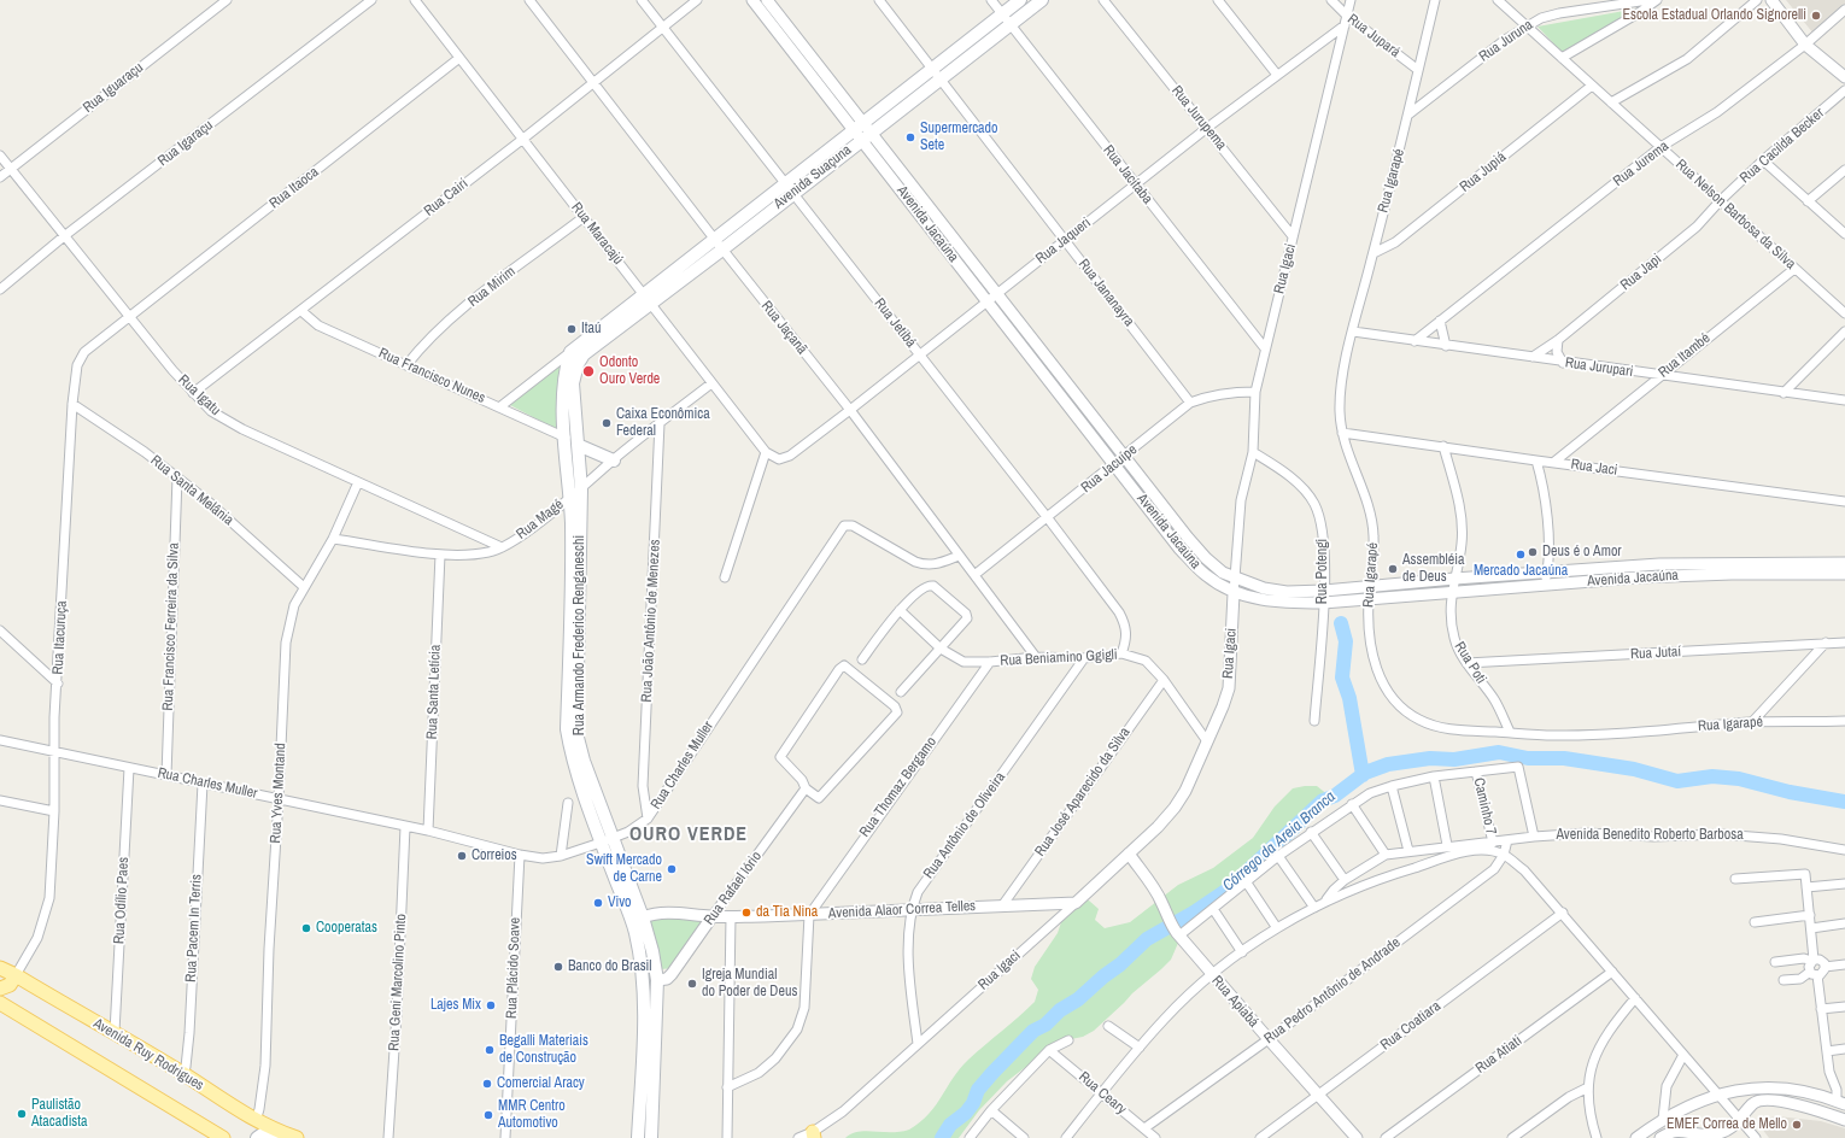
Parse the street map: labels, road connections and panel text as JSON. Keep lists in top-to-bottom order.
{
  "streets": {
    "main road": ["Avenida Suaçuna", "Rua Armando Frederico Renganeschi", "Avenida Ruy Rodrigues"],
    "street": [
      "Rua Jupará",
      "Rua Juruna",
      "Rua Iguaraçu",
      "Rua Jurupema",
      "Rua Igaraçu",
      "Rua Cacilda Becker",
      "Rua Jurema",
      "Rua Jupiá",
      "Rua Jacitaba",
      "Rua Igarapé",
      "Rua Itaoca",
      "Rua Cairi",
      "Rua Nelson Barbosa da Silva",
      "Avenida Jacaúna",
      "Rua Maracajú",
      "Rua Jaqueri",
      "Rua Igaci",
      "Rua Japi",
      "Rua Mirim",
      "Rua Jananayra",
      "Rua Jetibá",
      "Rua Jaçanã",
      "Rua Itambé",
      "Rua Jurupari",
      "Rua Francisco Nunes",
      "Rua Igatu",
      "Rua Jaci",
      "Rua Jacuípe",
      "Rua Santa Melânia",
      "Rua Magé",
      "Rua Potengi",
      "Rua João Antônio de Menezes",
      "Rua Francisco Ferreira da Silva",
      "Rua Itacuruça",
      "Rua Jutaí",
      "Rua Beniamino Ggigli",
      "Rua Poti",
      "Rua Santa Letícia",
      "Rua Charles Muller",
      "Rua Thomaz Bergamo",
      "Rua José Aparecido da Silva",
      "Rua Yves Montand",
      "Caminho 7",
      "Rua Antônio de Oliveira",
      "Avenida Benedito Roberto Barbosa",
      "Rua Rafael Iório",
      "Rua Odílio Paes",
      "Avenida Alaor Correa Telles",
      "Rua Pacem In Terris",
      "Rua Plácido Soave",
      "Rua Geni Marcolino Pinto",
      "Rua Pedro Antônio de Andrade",
      "Rua Apiabá",
      "Rua Coatiara",
      "Rua Atiati",
      "Rua Ceary"
    ]
  },
  "crossings": [
    ["Rua Jupará", "Rua Igarapé"],
    ["Rua Jupará", "Rua Jaqueri"],
    ["Rua Jupará", "Rua Igaci"],
    ["Rua Juruna", "Rua Igarapé"],
    ["Rua Juruna", "Rua Nelson Barbosa da Silva"],
    ["Rua Iguaraçu", "Rua Igatu"],
    ["Rua Jurupema", "Rua Jaqueri"],
    ["Rua Jurupema", "Rua Igaci"],
    ["Rua Igaraçu", "Rua Igatu"],
    ["Rua Cacilda Becker", "Rua Nelson Barbosa da Silva"],
    ["Rua Cacilda Becker", "Rua Japi"],
    ["Rua Jurema", "Rua Nelson Barbosa da Silva"],
    ["Rua Jurema", "Rua Jurupari"],
    ["Rua Jupiá", "Rua Igarapé"],
    ["Rua Jupiá", "Rua Nelson Barbosa da Silva"],
    ["Rua Jacitaba", "Avenida Suaçuna"],
    ["Rua Jacitaba", "Rua Jaqueri"],
    ["Rua Jacitaba", "Rua Igaci"],
    ["Avenida Suaçuna", "Avenida Jacaúna"],
    ["Avenida Suaçuna", "Rua Maracajú"],
    ["Avenida Suaçuna", "Rua Jananayra"],
    ["Avenida Suaçuna", "Rua Jetibá"],
    ["Avenida Suaçuna", "Rua Jaçanã"],
    ["Avenida Suaçuna", "Rua Armando Frederico Renganeschi"],
    ["Rua Igarapé", "Avenida Jacaúna"],
    ["Rua Igarapé", "Rua Jurupari"],
    ["Rua Igarapé", "Rua Jaci"],
    ["Rua Igarapé", "Rua Poti"],
    ["Rua Itaoca", "Rua Maracajú"],
    ["Rua Itaoca", "Rua Igatu"],
    ["Rua Itaoca", "Rua Itacuruça"],
    ["Rua Cairi", "Rua Maracajú"],
    ["Rua Cairi", "Rua Jetibá"],
    ["Rua Cairi", "Rua Jaçanã"],
    ["Rua Cairi", "Rua Francisco Nunes"],
    ["Rua Cairi", "Rua Igatu"],
    ["Rua Nelson Barbosa da Silva", "Rua Japi"],
    ["Rua Nelson Barbosa da Silva", "Rua Itambé"],
    ["Avenida Jacaúna", "Rua Jaqueri"],
    ["Avenida Jacaúna", "Rua Igaci"],
    ["Avenida Jacaúna", "Rua Jacuípe"],
    ["Avenida Jacaúna", "Rua Potengi"],
    ["Avenida Jacaúna", "Rua Poti"],
    ["Rua Maracajú", "Rua Jaqueri"],
    ["Rua Maracajú", "Rua Mirim"],
    ["Rua Maracajú", "Rua Magé"],
    ["Rua Jaqueri", "Rua Igaci"],
    ["Rua Jaqueri", "Rua Jananayra"],
    ["Rua Jaqueri", "Rua Jetibá"],
    ["Rua Jaqueri", "Rua Jaçanã"],
    ["Rua Igaci", "Rua Jacuípe"],
    ["Rua Igaci", "Rua Potengi"],
    ["Rua Igaci", "Rua Beniamino Ggigli"],
    ["Rua Igaci", "Rua Antônio de Oliveira"],
    ["Rua Igaci", "Avenida Alaor Correa Telles"],
    ["Rua Igaci", "Rua Apiabá"],
    ["Rua Japi", "Rua Jurupari"],
    ["Rua Mirim", "Rua Francisco Nunes"],
    ["Rua Jananayra", "Rua Jacuípe"],
    ["Rua Jetibá", "Rua Jacuípe"],
    ["Rua Jetibá", "Rua Beniamino Ggigli"],
    ["Rua Jaçanã", "Rua Jacuípe"],
    ["Rua Jaçanã", "Rua Beniamino Ggigli"],
    ["Rua Jaçanã", "Rua Charles Muller"],
    ["Rua Itambé", "Rua Jurupari"],
    ["Rua Itambé", "Rua Jaci"],
    ["Rua Francisco Nunes", "Rua Armando Frederico Renganeschi"],
    ["Rua Igatu", "Rua Magé"],
    ["Rua Igatu", "Rua Itacuruça"],
    ["Rua Igatu", "Rua Yves Montand"],
    ["Rua Jaci", "Rua Poti"],
    ["Rua Santa Melânia", "Rua Francisco Ferreira da Silva"],
    ["Rua Santa Melânia", "Rua Itacuruça"],
    ["Rua Santa Melânia", "Rua Yves Montand"],
    ["Rua Magé", "Rua João Antônio de Menezes"],
    ["Rua Magé", "Rua Armando Frederico Renganeschi"],
    ["Rua Magé", "Rua Santa Letícia"],
    ["Rua Magé", "Rua Yves Montand"],
    ["Rua João Antônio de Menezes", "Rua Charles Muller"],
    ["Rua Francisco Ferreira da Silva", "Rua Charles Muller"],
    ["Rua Armando Frederico Renganeschi", "Rua Charles Muller"],
    ["Rua Armando Frederico Renganeschi", "Rua Rafael Iório"],
    ["Rua Armando Frederico Renganeschi", "Avenida Alaor Correa Telles"],
    ["Rua Itacuruça", "Rua Charles Muller"],
    ["Rua Itacuruça", "Avenida Ruy Rodrigues"],
    ["Rua Jutaí", "Rua Poti"],
    ["Rua Beniamino Ggigli", "Rua Thomaz Bergamo"],
    ["Rua Beniamino Ggigli", "Rua José Aparecido da Silva"],
    ["Rua Beniamino Ggigli", "Rua Antônio de Oliveira"],
    ["Rua Santa Letícia", "Rua Charles Muller"],
    ["Rua Charles Muller", "Rua Yves Montand"],
    ["Rua Charles Muller", "Rua Odílio Paes"],
    ["Rua Charles Muller", "Rua Pacem In Terris"],
    ["Rua Charles Muller", "Rua Plácido Soave"],
    ["Rua Charles Muller", "Rua Geni Marcolino Pinto"],
    ["Rua Thomaz Bergamo", "Avenida Alaor Correa Telles"],
    ["Rua José Aparecido da Silva", "Avenida Alaor Correa Telles"],
    ["Rua Yves Montand", "Avenida Ruy Rodrigues"],
    ["Caminho 7", "Avenida Benedito Roberto Barbosa"],
    ["Rua Antônio de Oliveira", "Avenida Alaor Correa Telles"],
    ["Avenida Benedito Roberto Barbosa", "Rua Pedro Antônio de Andrade"],
    ["Avenida Benedito Roberto Barbosa", "Rua Apiabá"],
    ["Avenida Benedito Roberto Barbosa", "Rua Coatiara"],
    ["Avenida Benedito Roberto Barbosa", "Rua Atiati"],
    ["Avenida Benedito Roberto Barbosa", "Rua Ceary"],
    ["Rua Rafael Iório", "Avenida Alaor Correa Telles"],
    ["Rua Odílio Paes", "Avenida Ruy Rodrigues"],
    ["Rua Pacem In Terris", "Avenida Ruy Rodrigues"],
    ["Rua Pedro Antônio de Andrade", "Rua Apiabá"],
    ["Rua Pedro Antônio de Andrade", "Rua Ceary"],
    ["Rua Apiabá", "Rua Coatiara"]
  ],
  "districts": ["OURO VERDE"],
  "water": ["Córrego da Areia Branca"],
  "places": [
    "Escola Estadual Orlando Signorelli",
    "Supermercado Sete",
    "Itaú",
    "Odonto Ouro Verde",
    "Caixa Econômica Federal",
    "Deus é o Amor",
    "Mercado Jacaúna",
    "Assembléia de Deus",
    "Correios",
    "Swift Mercado de Carne",
    "Vivo",
    "da Tia Nina",
    "Cooperatas",
    "Banco do Brasil",
    "Igreja Mundial do Poder de Deus",
    "Lajes Mix",
    "Begalli Materiais de Construção",
    "Comercial Aracy",
    "Paulistão Atacadista",
    "MMR Centro Automotivo",
    "EMEF Correa de Mello"
  ]
}
